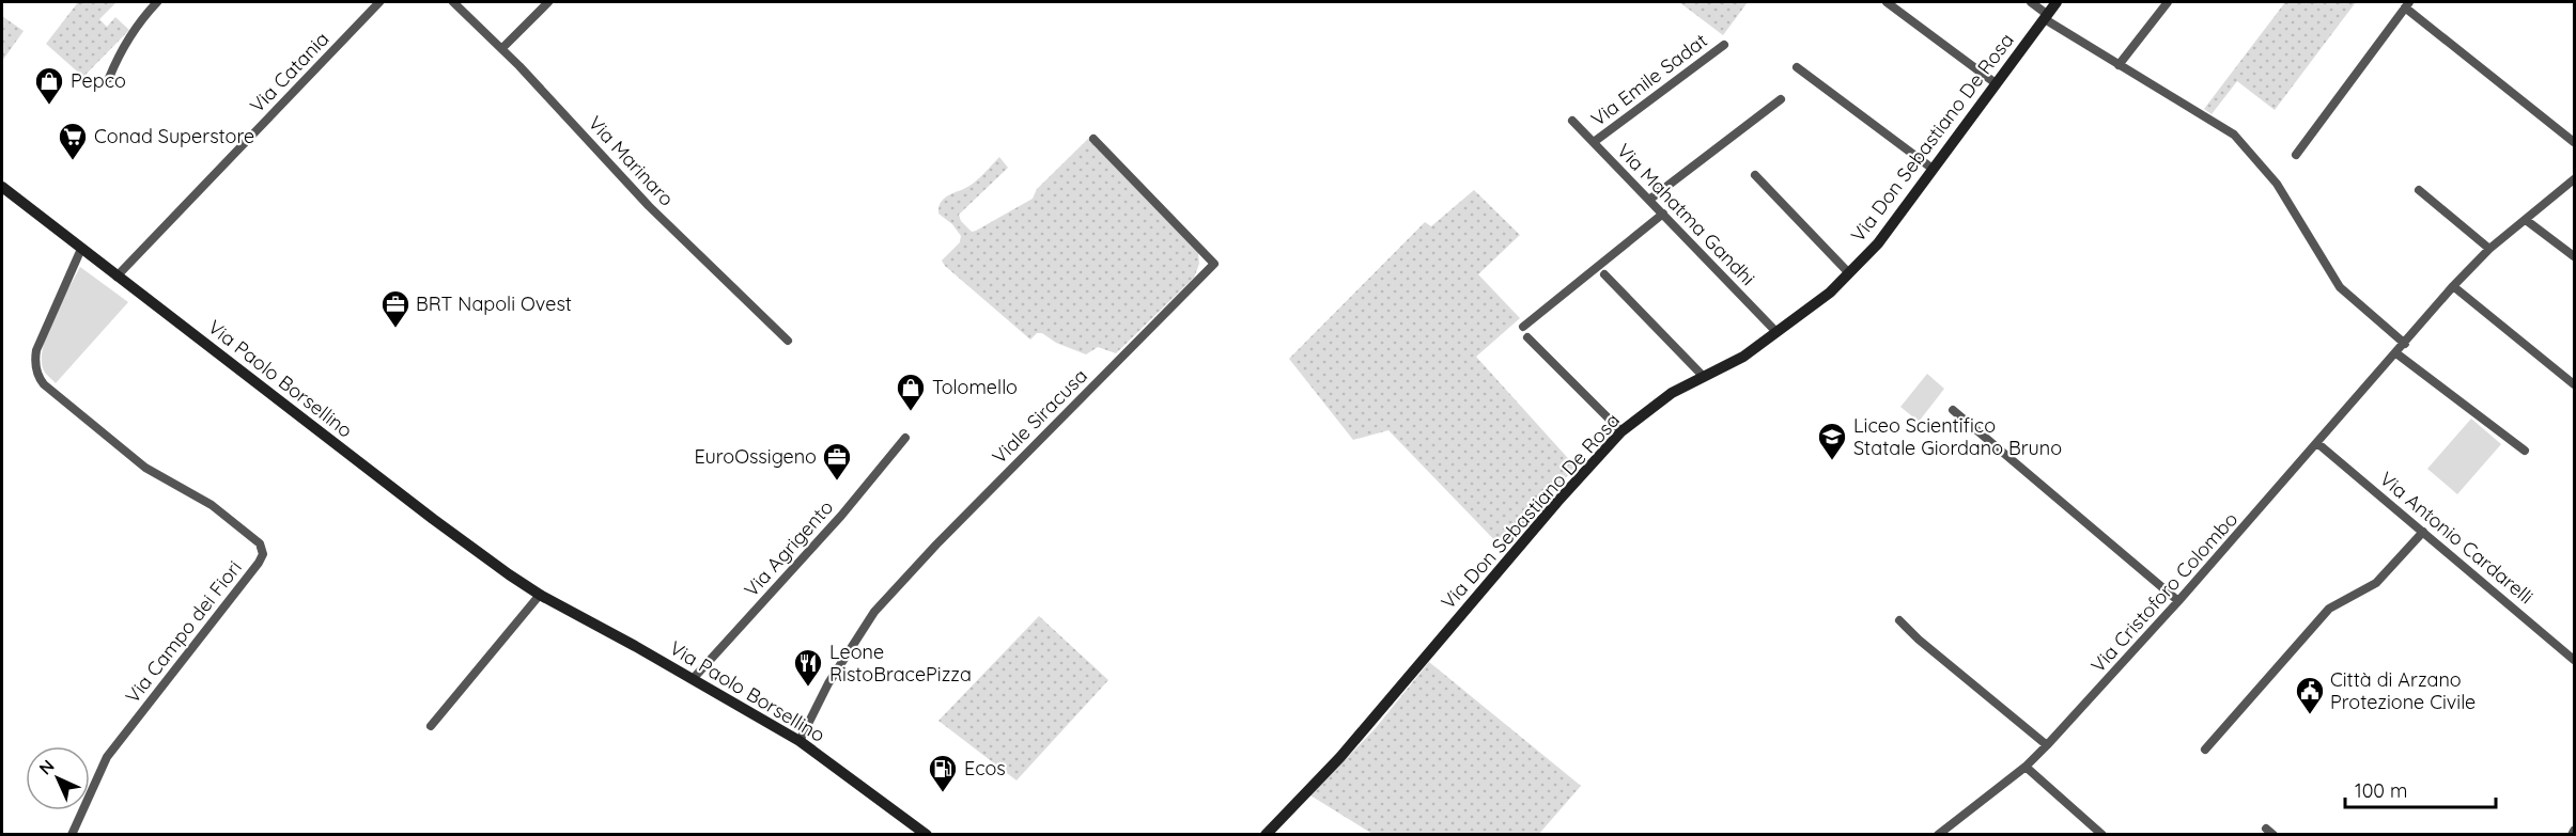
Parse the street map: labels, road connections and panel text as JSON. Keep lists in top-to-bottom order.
{
  "streets": {
    "street": [
      "Via Catania",
      "Via Emile Sadat",
      "Via Don Sebastiano De Rosa",
      "Via Marinaro",
      "Via Mahatma Gandhi",
      "Via Paolo Borsellino",
      "Viale Siracusa",
      "Via Antonio Cardarelli",
      "Via Agrigento",
      "Via Cristoforo Colombo",
      "Via Campo dei Fiori"
    ]
  },
  "crossings": [
    ["Via Catania", "Via Paolo Borsellino"],
    ["Via Emile Sadat", "Via Mahatma Gandhi"],
    ["Via Don Sebastiano De Rosa", "Via Mahatma Gandhi"],
    ["Via Paolo Borsellino", "Viale Siracusa"],
    ["Via Paolo Borsellino", "Via Agrigento"],
    ["Via Paolo Borsellino", "Via Campo dei Fiori"],
    ["Via Antonio Cardarelli", "Via Cristoforo Colombo"]
  ],
  "places": {
    "shop": ["Pepco", "Tolomello"],
    "supermarket": ["Conad Superstore"],
    "office": ["BRT Napoli Ovest", "EuroOssigeno"],
    "school or university": ["Liceo Scientifico Statale Giordano Bruno"],
    "restaurant": ["Leone RistoBracePizza"],
    "public building": ["Città di Arzano Protezione Civile"],
    "fuel station": ["Ecos"]
  },
  "scale_bar": "100 m",
  "north": "top left"
}
